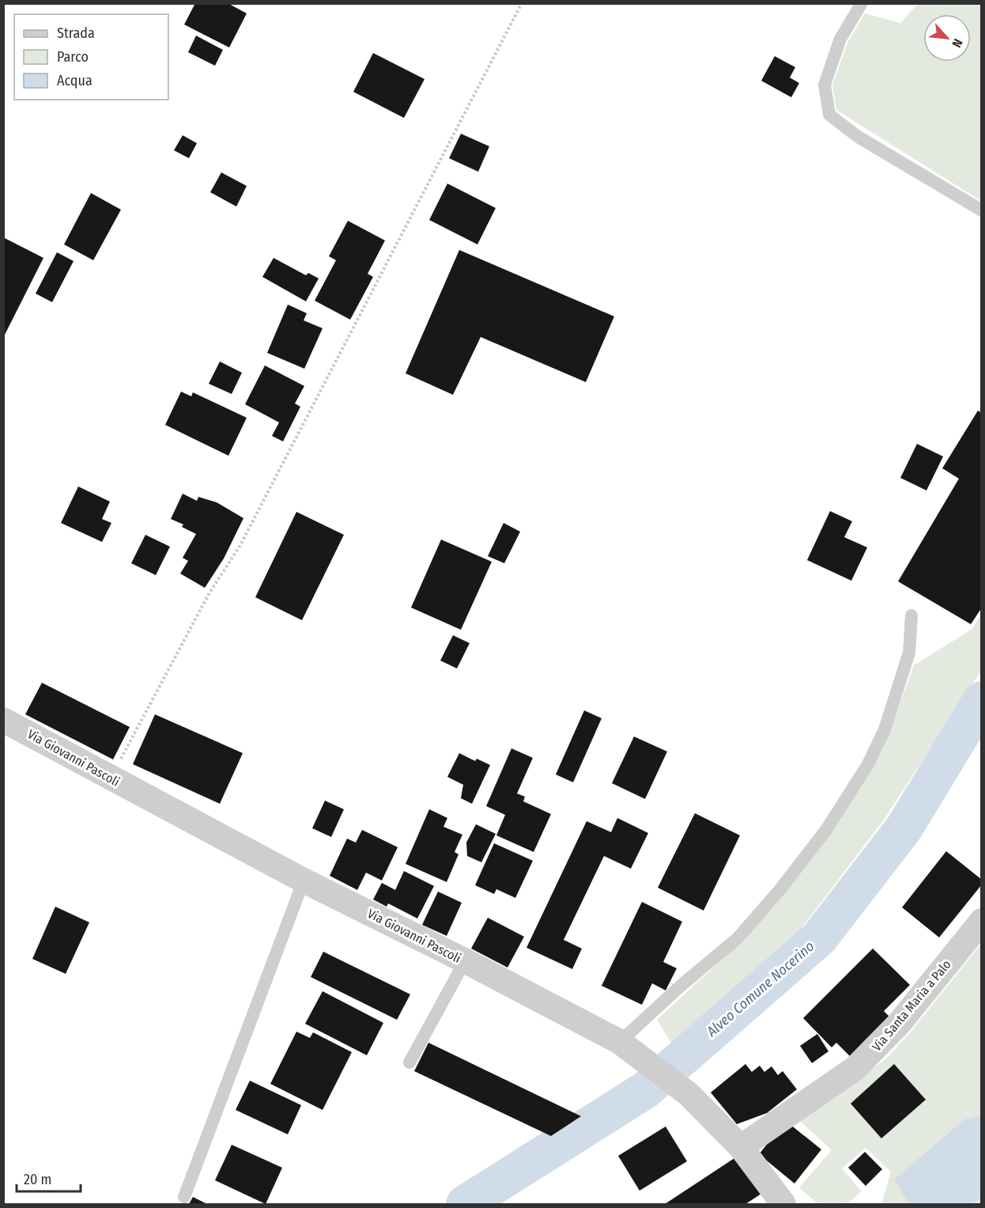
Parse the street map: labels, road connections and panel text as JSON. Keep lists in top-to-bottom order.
{
  "streets": {
    "street": ["Via Giovanni Pascoli", "Via Santa Maria a Palo"]
  },
  "crossings": [
    ["Via Giovanni Pascoli", "Via Santa Maria a Palo"]
  ],
  "water": ["Alveo Comune Nocerino"],
  "legend": ["Strada", "Parco", "Acqua"],
  "scale_bar": "20 m",
  "north": "bottom right"
}
